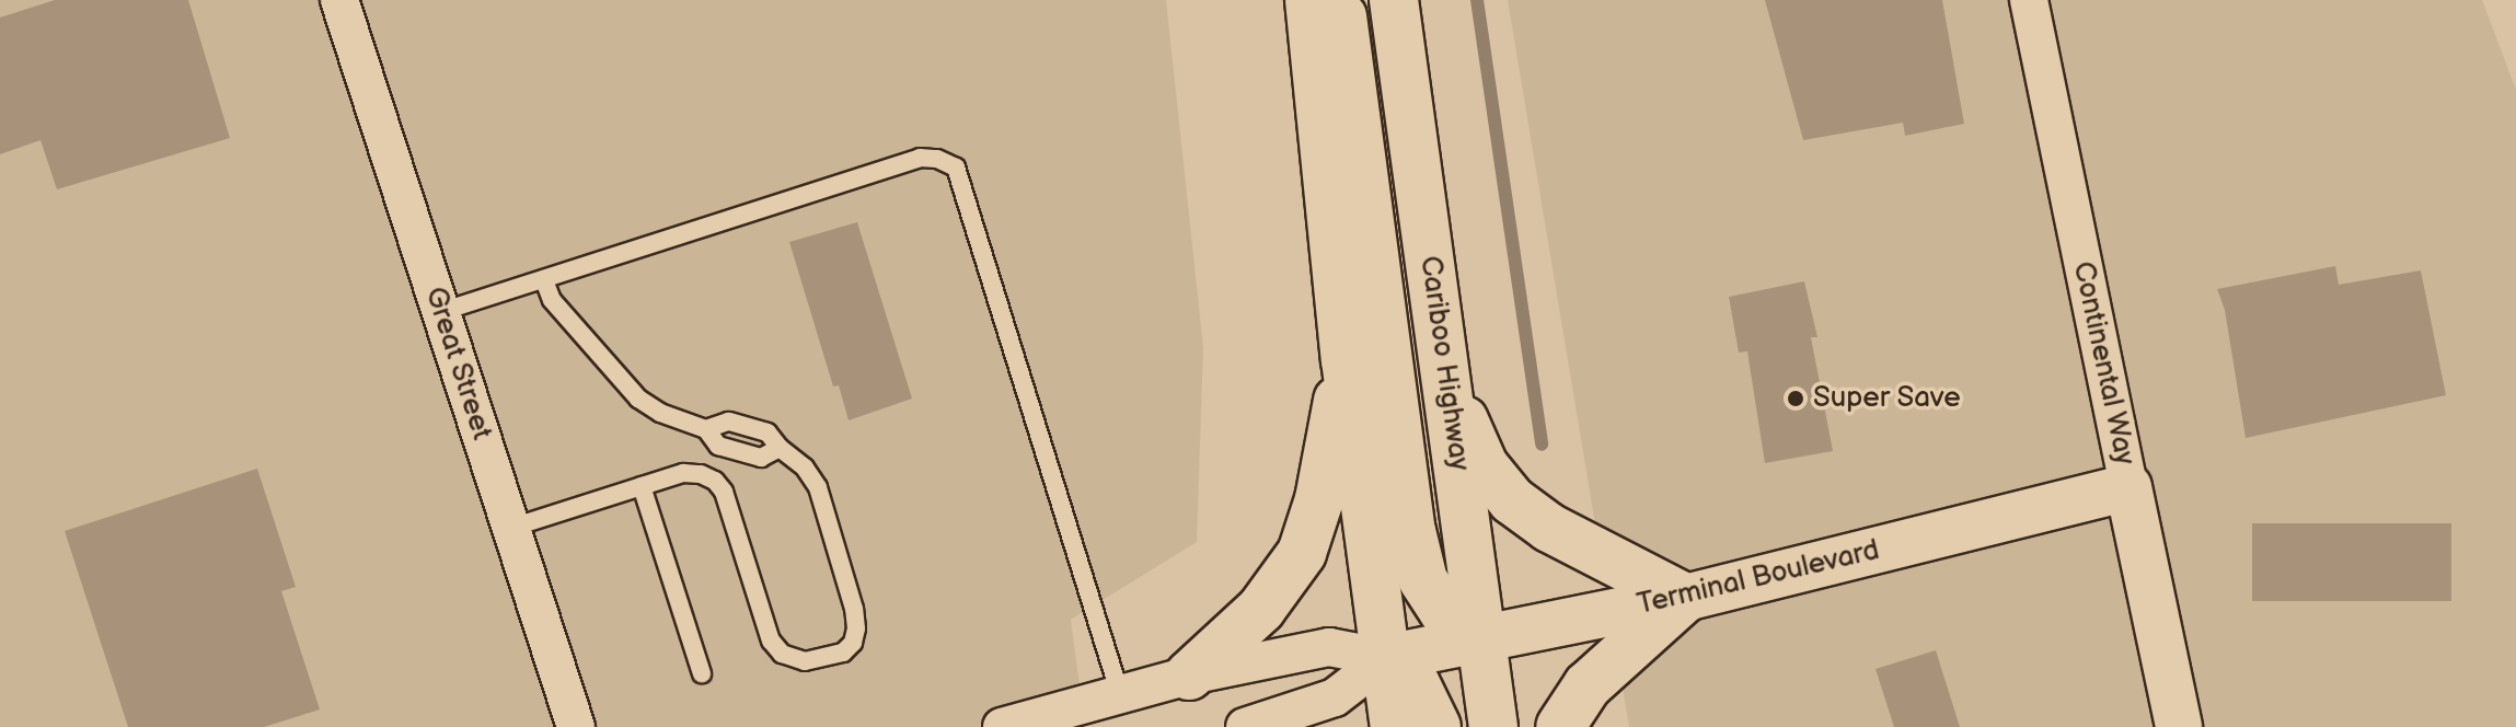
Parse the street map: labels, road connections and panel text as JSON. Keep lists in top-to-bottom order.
{
  "streets": {
    "highway": ["Cariboo Highway"],
    "street": ["Great Street", "Continental Way", "Terminal Boulevard"]
  },
  "crossings": [
    ["Cariboo Highway", "Terminal Boulevard"],
    ["Continental Way", "Terminal Boulevard"]
  ],
  "places": ["Super Save"]
}
